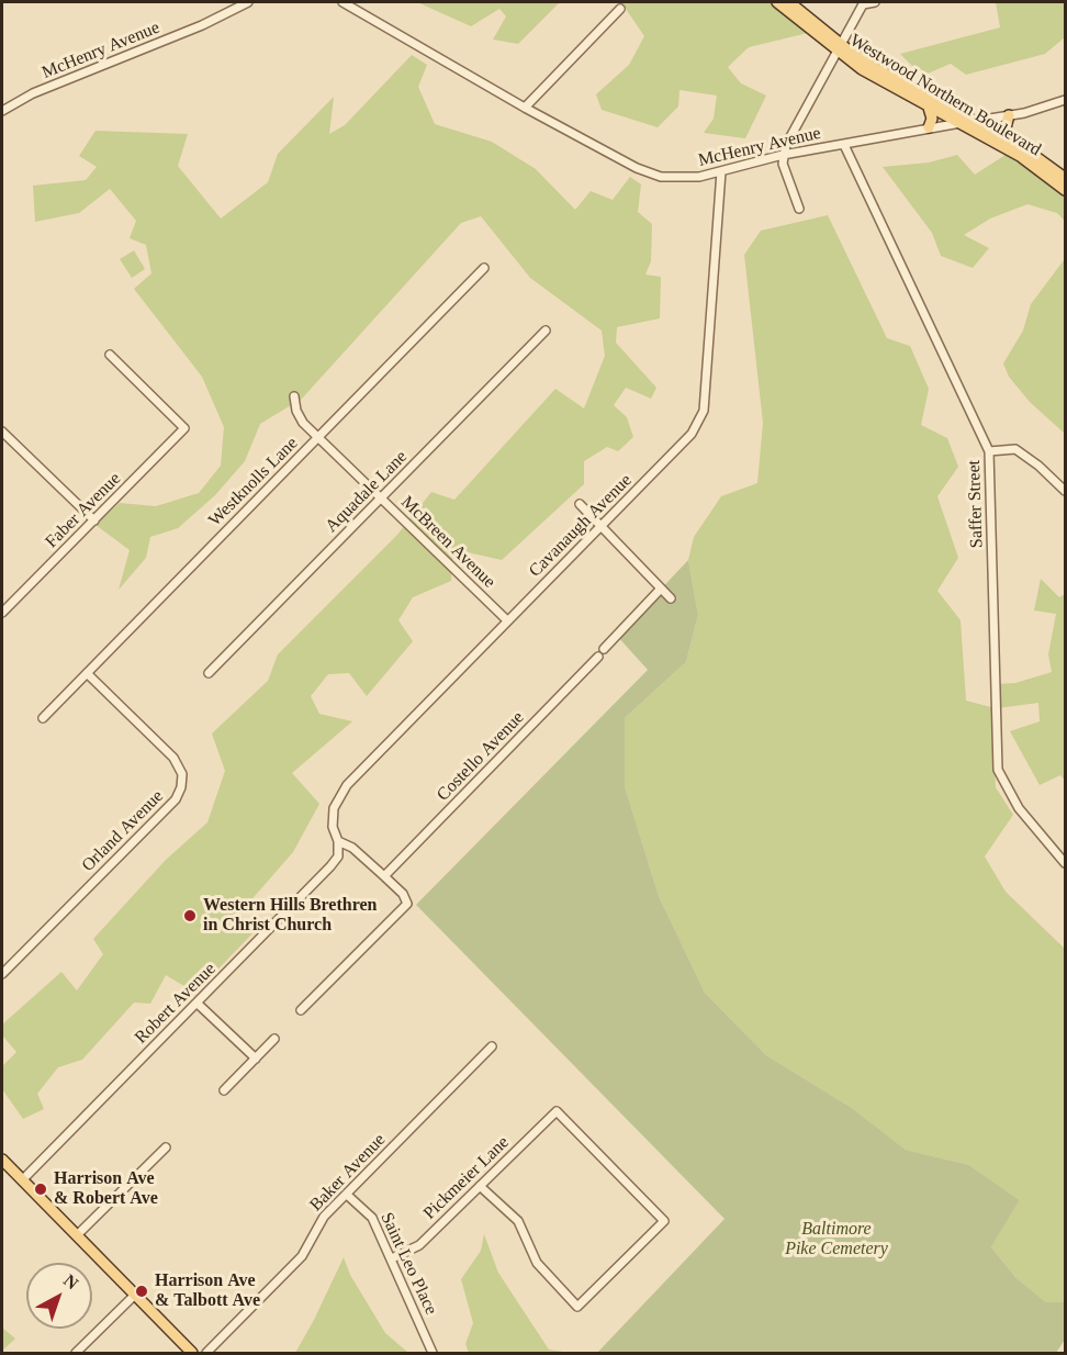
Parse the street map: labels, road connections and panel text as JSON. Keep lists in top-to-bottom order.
{
  "streets": {
    "main road": ["Westwood Northern Boulevard"],
    "street": [
      "McHenry Avenue",
      "Westknolls Lane",
      "Aquadale Lane",
      "Saffer Street",
      "Faber Avenue",
      "Cavanaugh Avenue",
      "McBreen Avenue",
      "Costello Avenue",
      "Orland Avenue",
      "Robert Avenue",
      "Baker Avenue",
      "Pickmeier Lane",
      "Saint Leo Place"
    ]
  },
  "crossings": [
    ["McHenry Avenue", "Westwood Northern Boulevard"],
    ["McHenry Avenue", "Saffer Street"],
    ["McHenry Avenue", "Cavanaugh Avenue"],
    ["Westknolls Lane", "McBreen Avenue"],
    ["Westknolls Lane", "Orland Avenue"],
    ["Aquadale Lane", "McBreen Avenue"],
    ["Cavanaugh Avenue", "McBreen Avenue"],
    ["Cavanaugh Avenue", "Robert Avenue"],
    ["Baker Avenue", "Saint Leo Place"],
    ["Pickmeier Lane", "Saint Leo Place"]
  ],
  "parks": ["Baltimore Pike Cemetery"],
  "places": ["Western Hills Brethren in Christ Church", "Harrison Ave & Robert Ave", "Harrison Ave & Talbott Ave"],
  "north": "top right"
}
